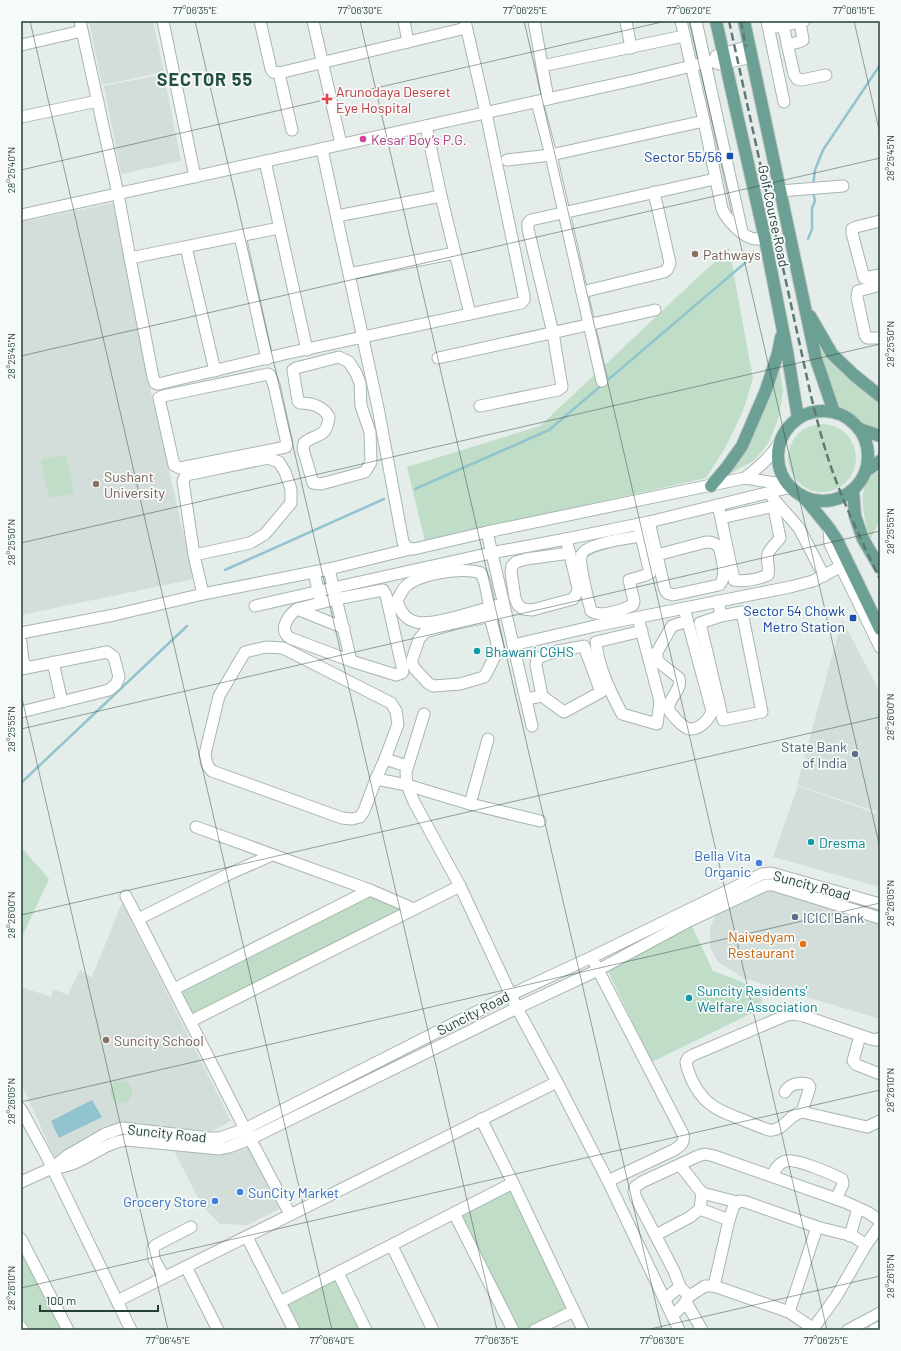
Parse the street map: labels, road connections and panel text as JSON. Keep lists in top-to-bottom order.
{
  "streets": {
    "main road": ["Golf Course Road"],
    "street": ["Suncity Road"]
  },
  "districts": ["SECTOR 55"],
  "places": {
    "health": ["Arunodaya Deseret Eye Hospital"],
    "other": [
      "Kesar Boy’s P.G.",
      "Pathways",
      "Sushant University",
      "Bhawani CGHS",
      "State Bank of India",
      "Dresma",
      "Bella Vita Organic",
      "ICICI Bank",
      "Naivedyam Restaurant",
      "Suncity Residents' Welfare Association",
      "Suncity School",
      "SunCity Market",
      "Grocery Store"
    ],
    "transit": ["Sector 55/56", "Sector 54 Chowk Metro Station"]
  },
  "scale_bar": "100 m",
  "coordinates": [
    "77°06'35\"E",
    "77°06'30\"E",
    "77°06'25\"E",
    "77°06'20\"E",
    "77°06'15\"E",
    "28°25'45\"N",
    "28°25'40\"N",
    "28°25'50\"N",
    "28°25'55\"N",
    "28°26'00\"N",
    "28°26'05\"N",
    "28°26'10\"N",
    "28°26'15\"N",
    "77°06'45\"E",
    "77°06'40\"E"
  ]
}
